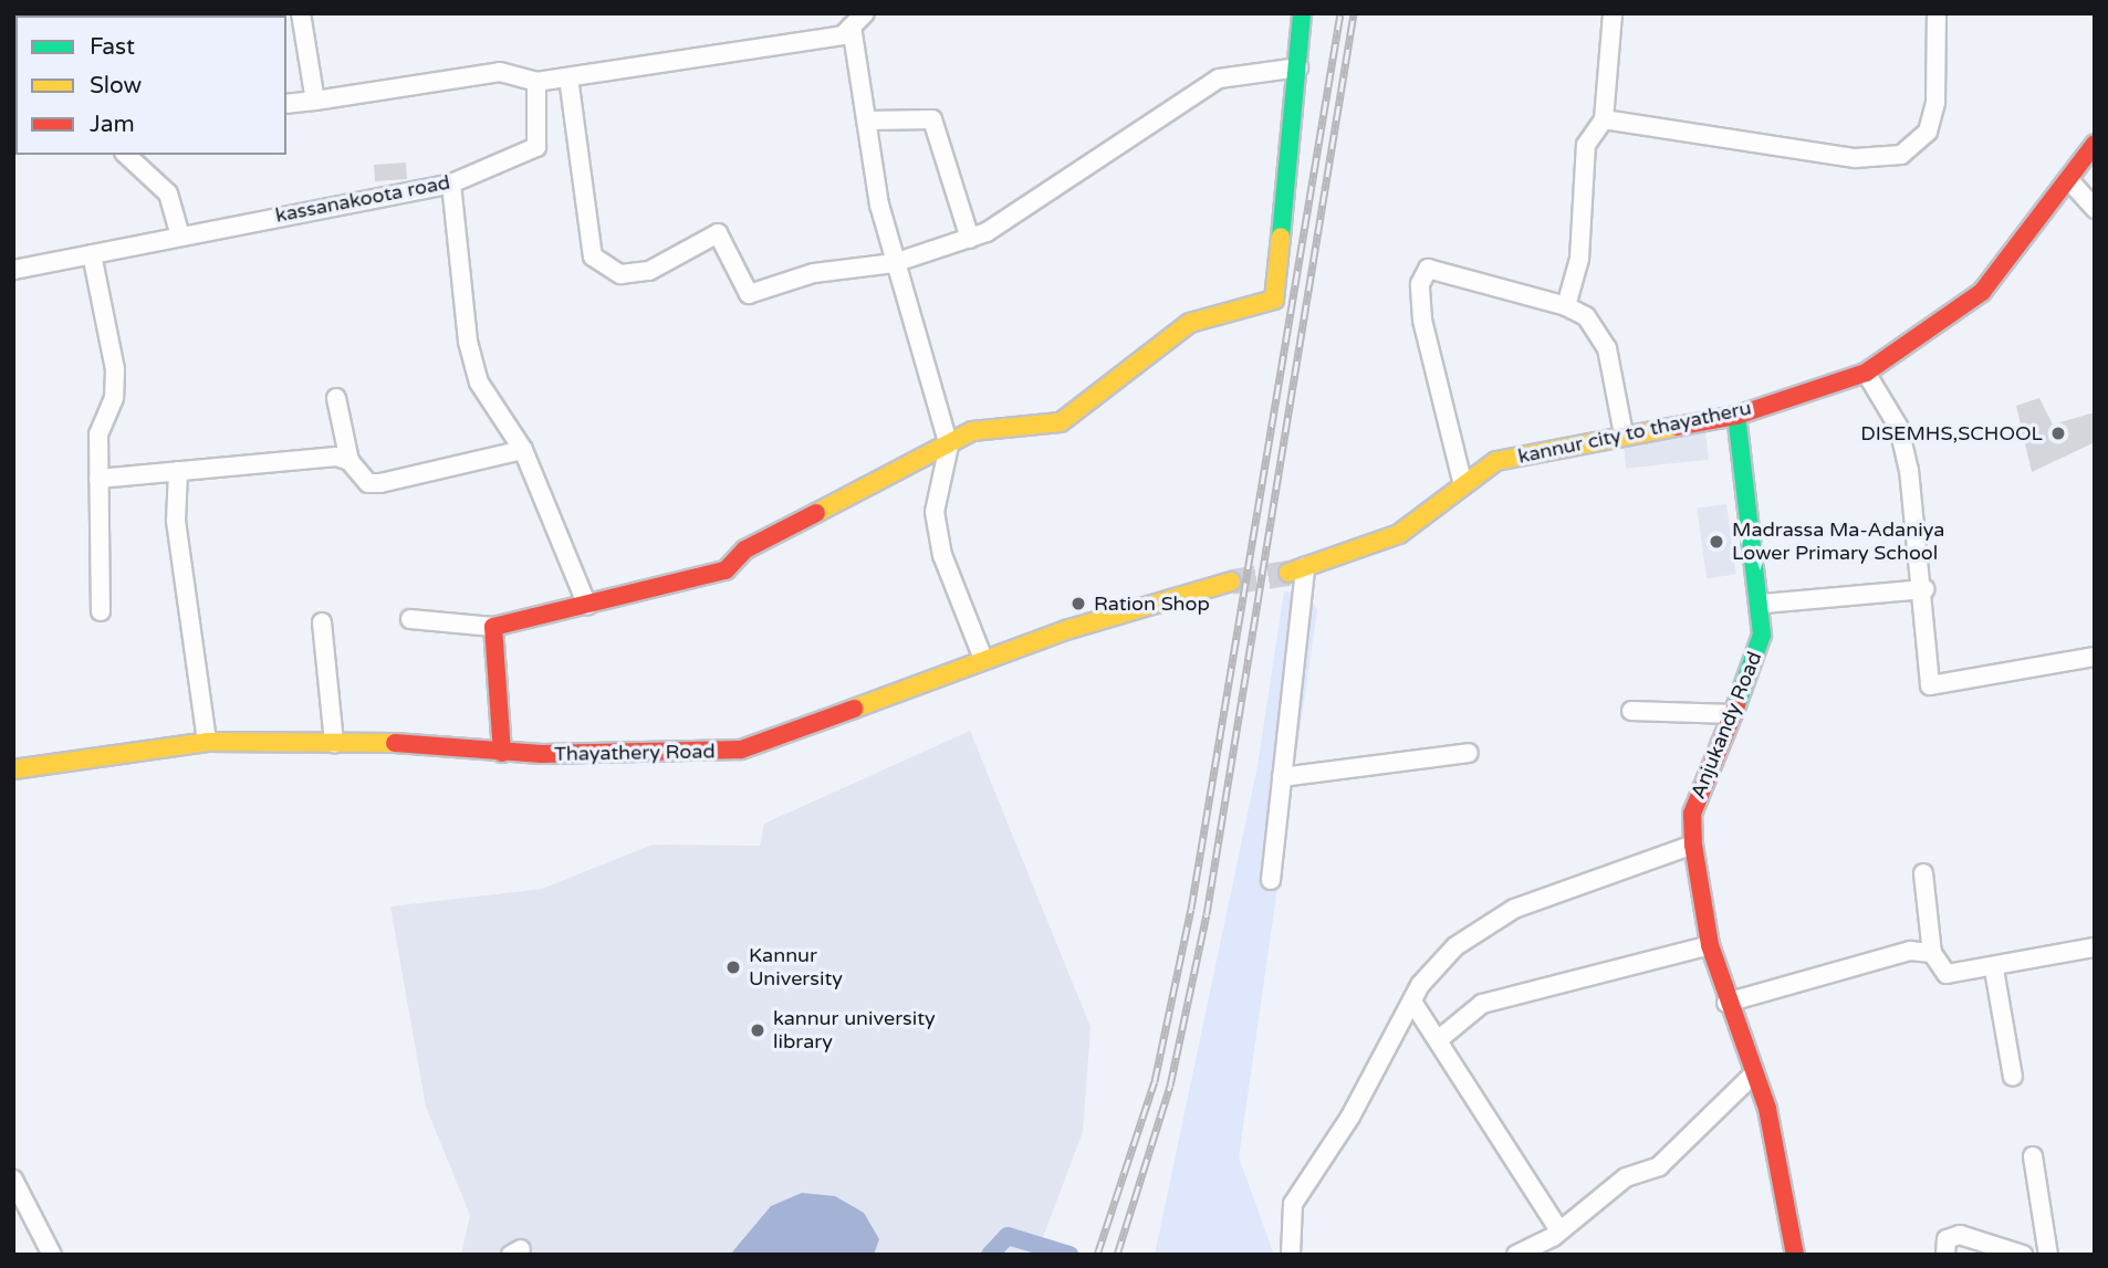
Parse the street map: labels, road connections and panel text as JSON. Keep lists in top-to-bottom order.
{
  "streets": {
    "street": [
      "kassanakoota road",
      "kannur city to thayatheru",
      "Anjukandy Road",
      "Thayathery Road"
    ]
  },
  "crossings": [
    ["kannur city to thayatheru", "Anjukandy Road"]
  ],
  "places": [
    "DISEMHS,SCHOOL",
    "Madrassa Ma-Adaniya Lower Primary School",
    "Ration Shop",
    "Kannur University",
    "kannur university library"
  ],
  "legend": ["Fast", "Slow", "Jam"]
}
